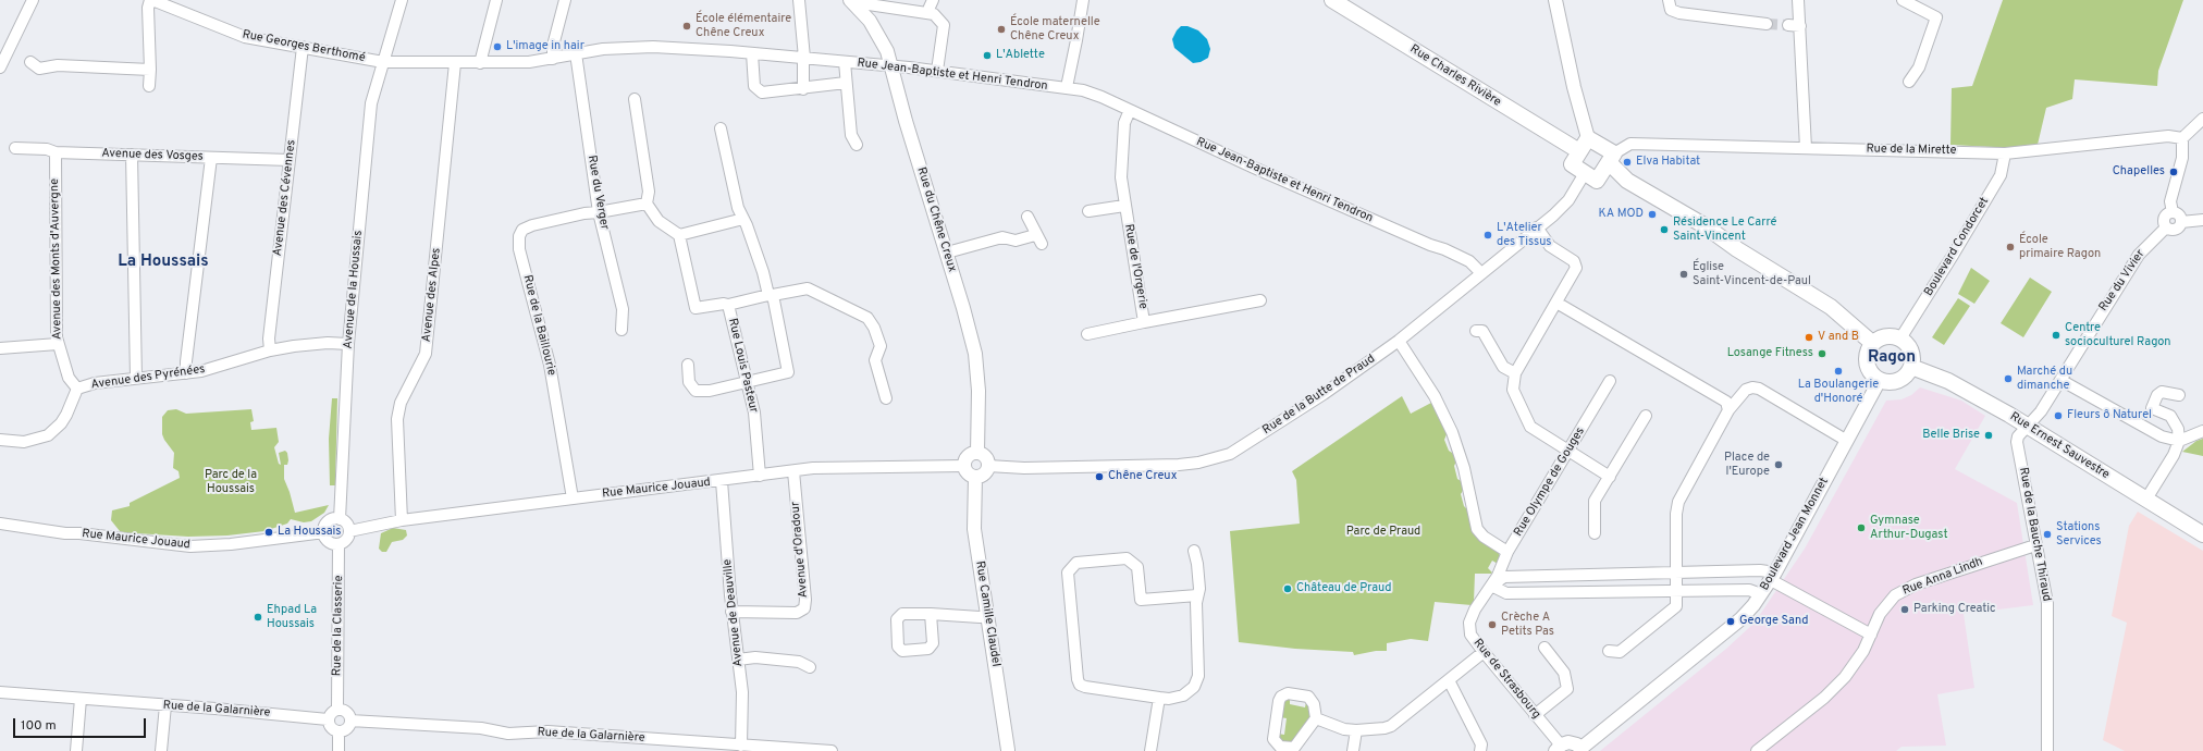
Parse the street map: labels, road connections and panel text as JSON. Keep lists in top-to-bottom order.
{
  "streets": {
    "main road": ["Rue Charles Rivière", "Rue Ernest Sauvestre"],
    "street": [
      "Rue Georges Berthomé",
      "Rue Jean-Baptiste et Henri Tendron",
      "Rue de la Mirette",
      "Avenue des Vosges",
      "Rue du Verger",
      "Avenue des Cévennes",
      "Rue du Chêne Creux",
      "Boulevard Condorcet",
      "Avenue des Monts d'Auvergne",
      "Rue de l'Orgerie",
      "Rue du Vivier",
      "Avenue de la Houssais",
      "Avenue des Alpes",
      "Rue de la Baillourie",
      "Rue Louis Pasteur",
      "Avenue des Pyrénées",
      "Rue de la Butte de Praud",
      "Rue Olympe de Gouges",
      "Rue Maurice Jouaud",
      "Boulevard Jean Monnet",
      "Rue de la Bauche Thiraud",
      "Avenue d'Oradour",
      "Rue Anna Lindh",
      "Avenue de Deauville",
      "Rue Camille Claudel",
      "Rue de la Classerie",
      "Rue de Strasbourg",
      "Rue de la Galarnière"
    ]
  },
  "crossings": [
    ["Rue Georges Berthomé", "Rue Jean-Baptiste et Henri Tendron"],
    ["Rue Georges Berthomé", "Avenue des Cévennes"],
    ["Rue Georges Berthomé", "Avenue de la Houssais"],
    ["Rue Jean-Baptiste et Henri Tendron", "Rue du Verger"],
    ["Rue Jean-Baptiste et Henri Tendron", "Rue du Chêne Creux"],
    ["Rue Jean-Baptiste et Henri Tendron", "Rue de l'Orgerie"],
    ["Rue Jean-Baptiste et Henri Tendron", "Avenue de la Houssais"],
    ["Rue Jean-Baptiste et Henri Tendron", "Avenue des Alpes"],
    ["Rue Jean-Baptiste et Henri Tendron", "Rue de la Butte de Praud"],
    ["Rue de la Mirette", "Boulevard Condorcet"],
    ["Avenue des Vosges", "Avenue des Cévennes"],
    ["Avenue des Vosges", "Avenue des Monts d'Auvergne"],
    ["Rue du Verger", "Rue de la Baillourie"],
    ["Avenue des Cévennes", "Avenue des Pyrénées"],
    ["Rue du Chêne Creux", "Rue de la Butte de Praud"],
    ["Rue du Chêne Creux", "Rue Maurice Jouaud"],
    ["Rue du Chêne Creux", "Rue Camille Claudel"],
    ["Boulevard Condorcet", "Rue Ernest Sauvestre"],
    ["Boulevard Condorcet", "Boulevard Jean Monnet"],
    ["Avenue des Monts d'Auvergne", "Avenue des Pyrénées"],
    ["Rue du Vivier", "Rue Ernest Sauvestre"],
    ["Rue du Vivier", "Rue de la Bauche Thiraud"],
    ["Avenue de la Houssais", "Avenue des Pyrénées"],
    ["Avenue de la Houssais", "Rue Maurice Jouaud"],
    ["Avenue de la Houssais", "Rue de la Classerie"],
    ["Avenue des Alpes", "Rue Maurice Jouaud"],
    ["Rue de la Baillourie", "Rue Maurice Jouaud"],
    ["Rue Louis Pasteur", "Rue Maurice Jouaud"],
    ["Rue de la Butte de Praud", "Rue Maurice Jouaud"],
    ["Rue de la Butte de Praud", "Rue Camille Claudel"],
    ["Rue Ernest Sauvestre", "Boulevard Jean Monnet"],
    ["Rue Ernest Sauvestre", "Rue de la Bauche Thiraud"],
    ["Rue Olympe de Gouges", "Rue de Strasbourg"],
    ["Rue Maurice Jouaud", "Avenue d'Oradour"],
    ["Rue Maurice Jouaud", "Avenue de Deauville"],
    ["Rue Maurice Jouaud", "Rue Camille Claudel"],
    ["Rue Maurice Jouaud", "Rue de la Classerie"],
    ["Rue de la Bauche Thiraud", "Rue Anna Lindh"],
    ["Avenue d'Oradour", "Avenue de Deauville"],
    ["Avenue de Deauville", "Rue de la Galarnière"],
    ["Rue de la Classerie", "Rue de la Galarnière"]
  ],
  "districts": ["La Houssais", "Ragon"],
  "parks": ["Parc de la Houssais", "Parc de Praud"],
  "places": [
    "École élémentaire Chêne Creux",
    "École maternelle Chêne Creux",
    "L'image in hair",
    "L'Ablette",
    "Elva Habitat",
    "Chapelles",
    "KA MOD",
    "Résidence Le Carré Saint-Vincent",
    "L'Atelier des Tissus",
    "École primaire Ragon",
    "Église Saint-Vincent-de-Paul",
    "Centre socioculturel Ragon",
    "V and B",
    "Losange Fitness",
    "La Boulangerie d'Honoré",
    "Marché du dimanche",
    "Fleurs ô Naturel",
    "Belle Brise",
    "Place de l'Europe",
    "Chêne Creux",
    "Gymnase Arthur-Dugast",
    "La Houssais",
    "Stations Services",
    "Château de Praud",
    "Parking Creatic",
    "Ehpad La Houssais",
    "George Sand",
    "Crèche A Petits Pas"
  ],
  "scale_bar": "100 m"
}
